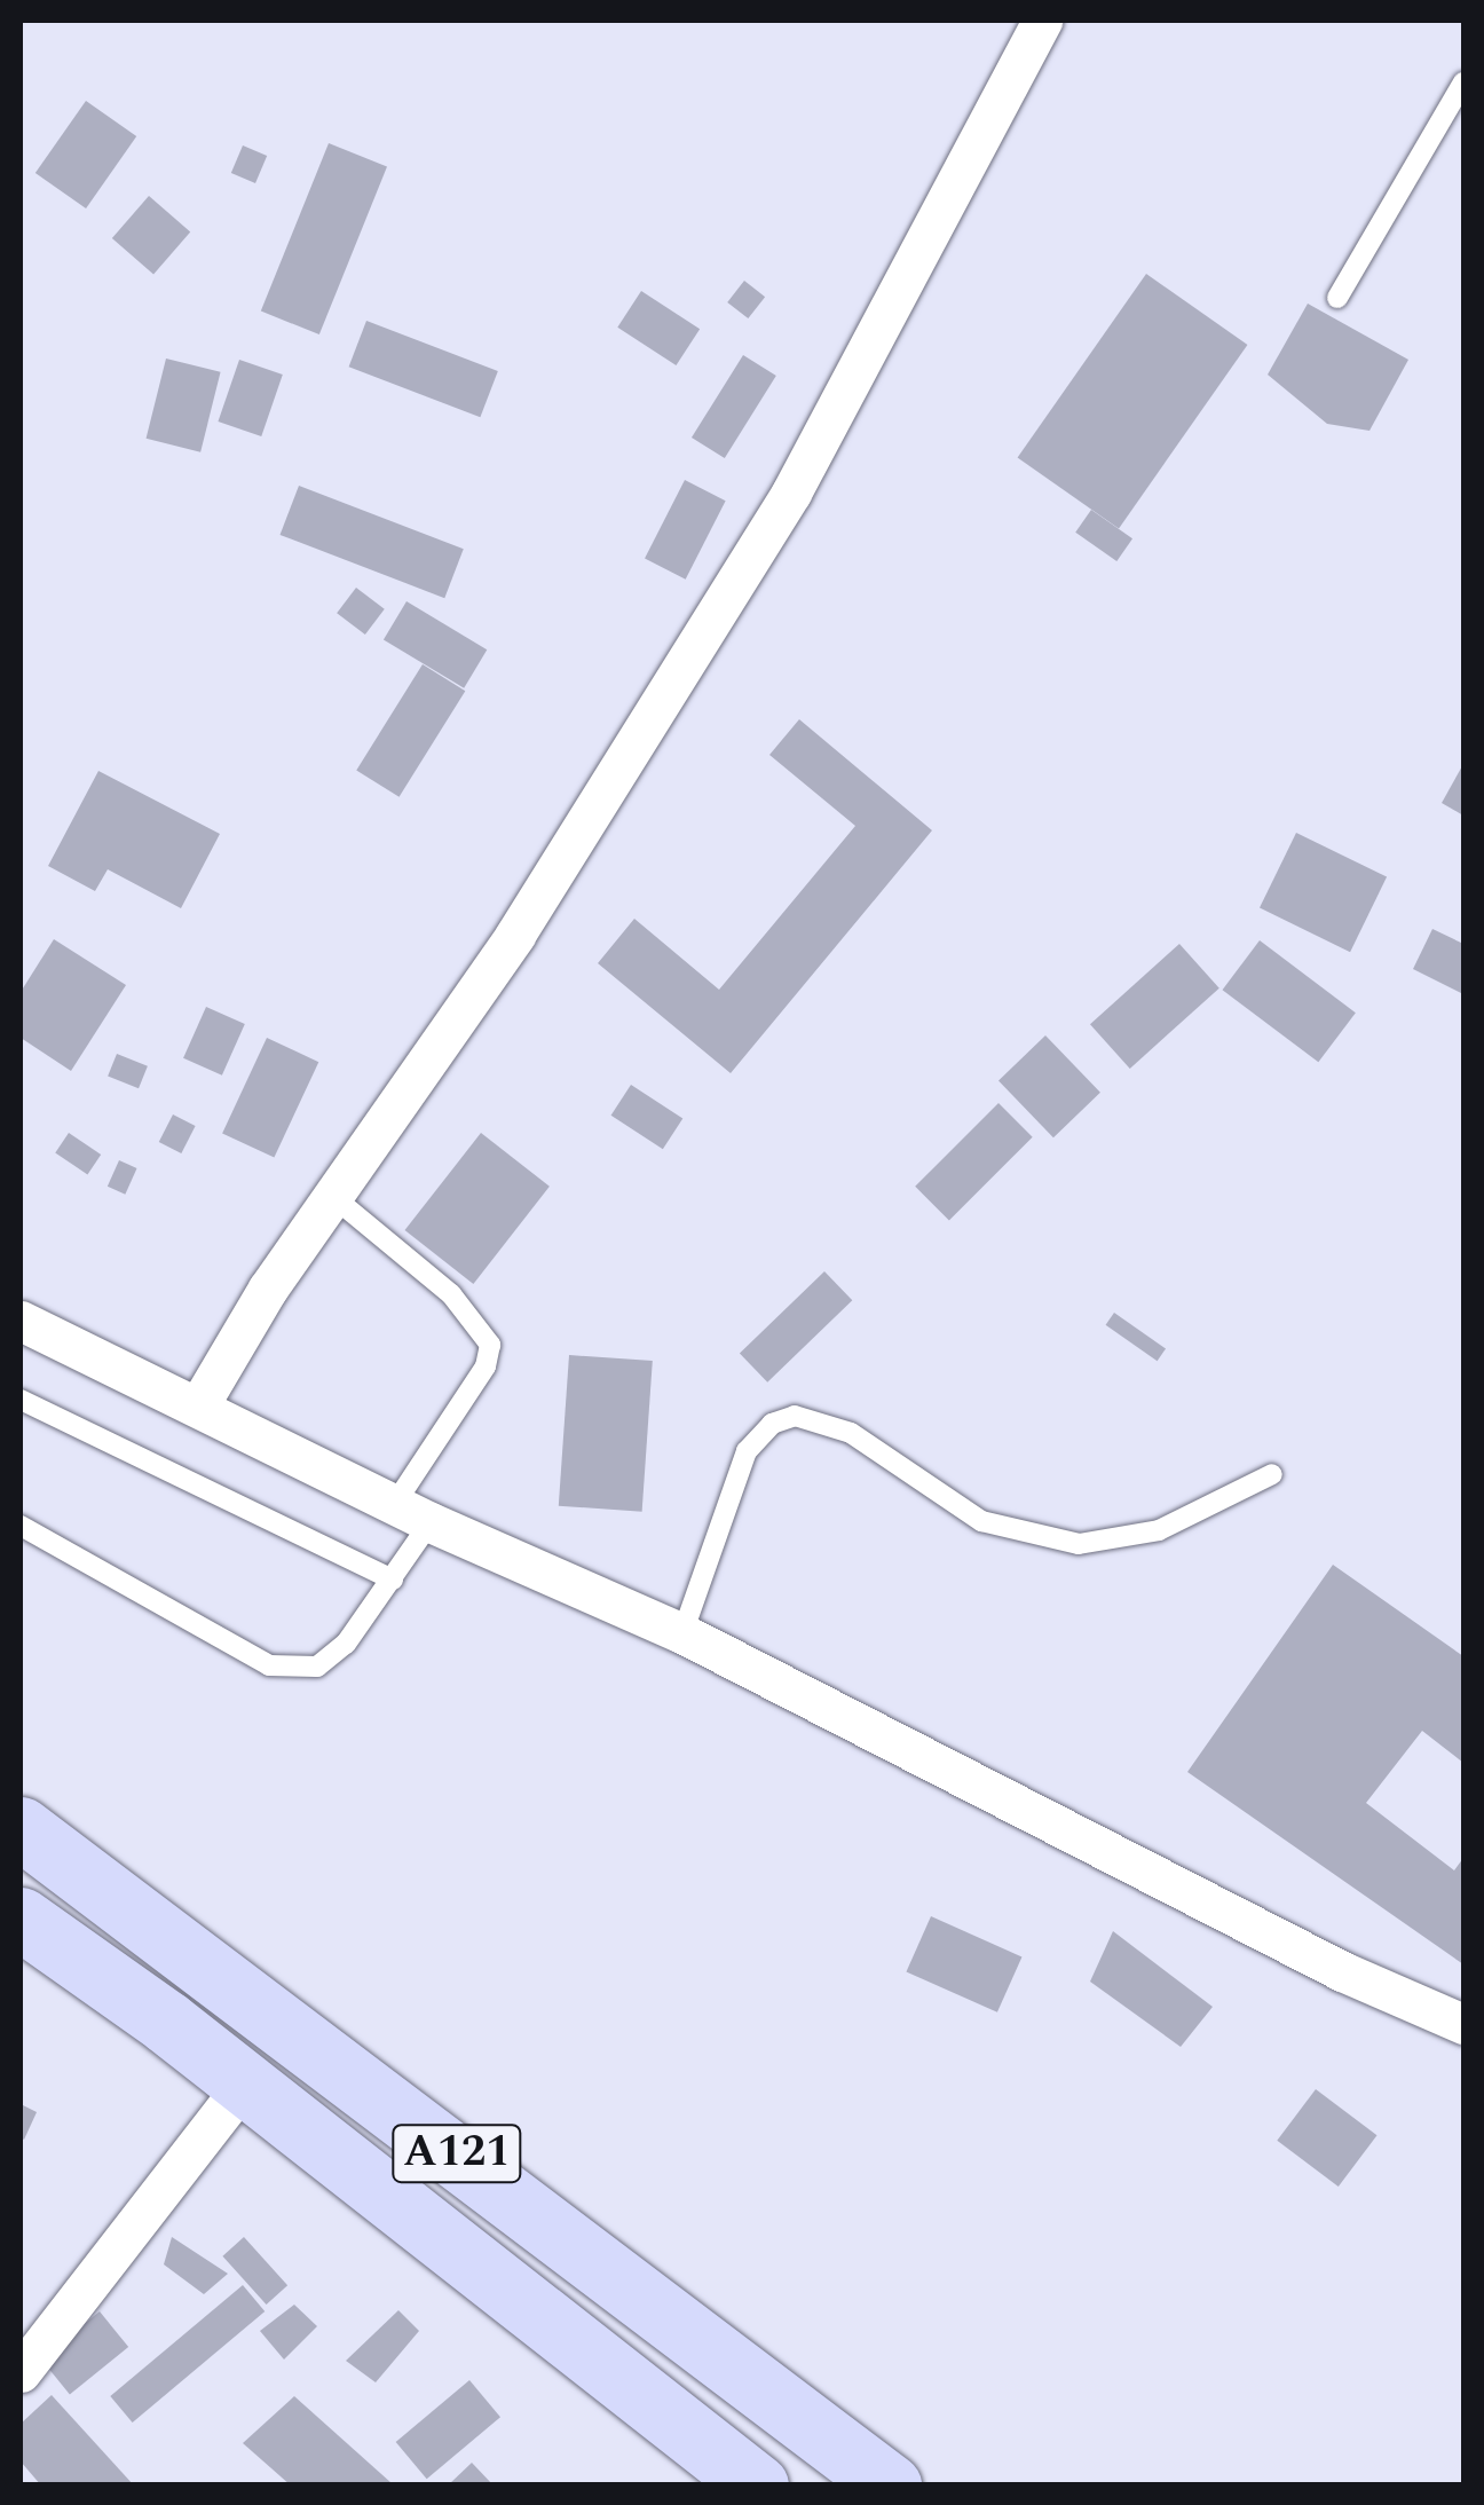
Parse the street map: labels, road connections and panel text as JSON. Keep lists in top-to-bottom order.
{
  "streets": {
    "highway": ["A121"]
  }
}
